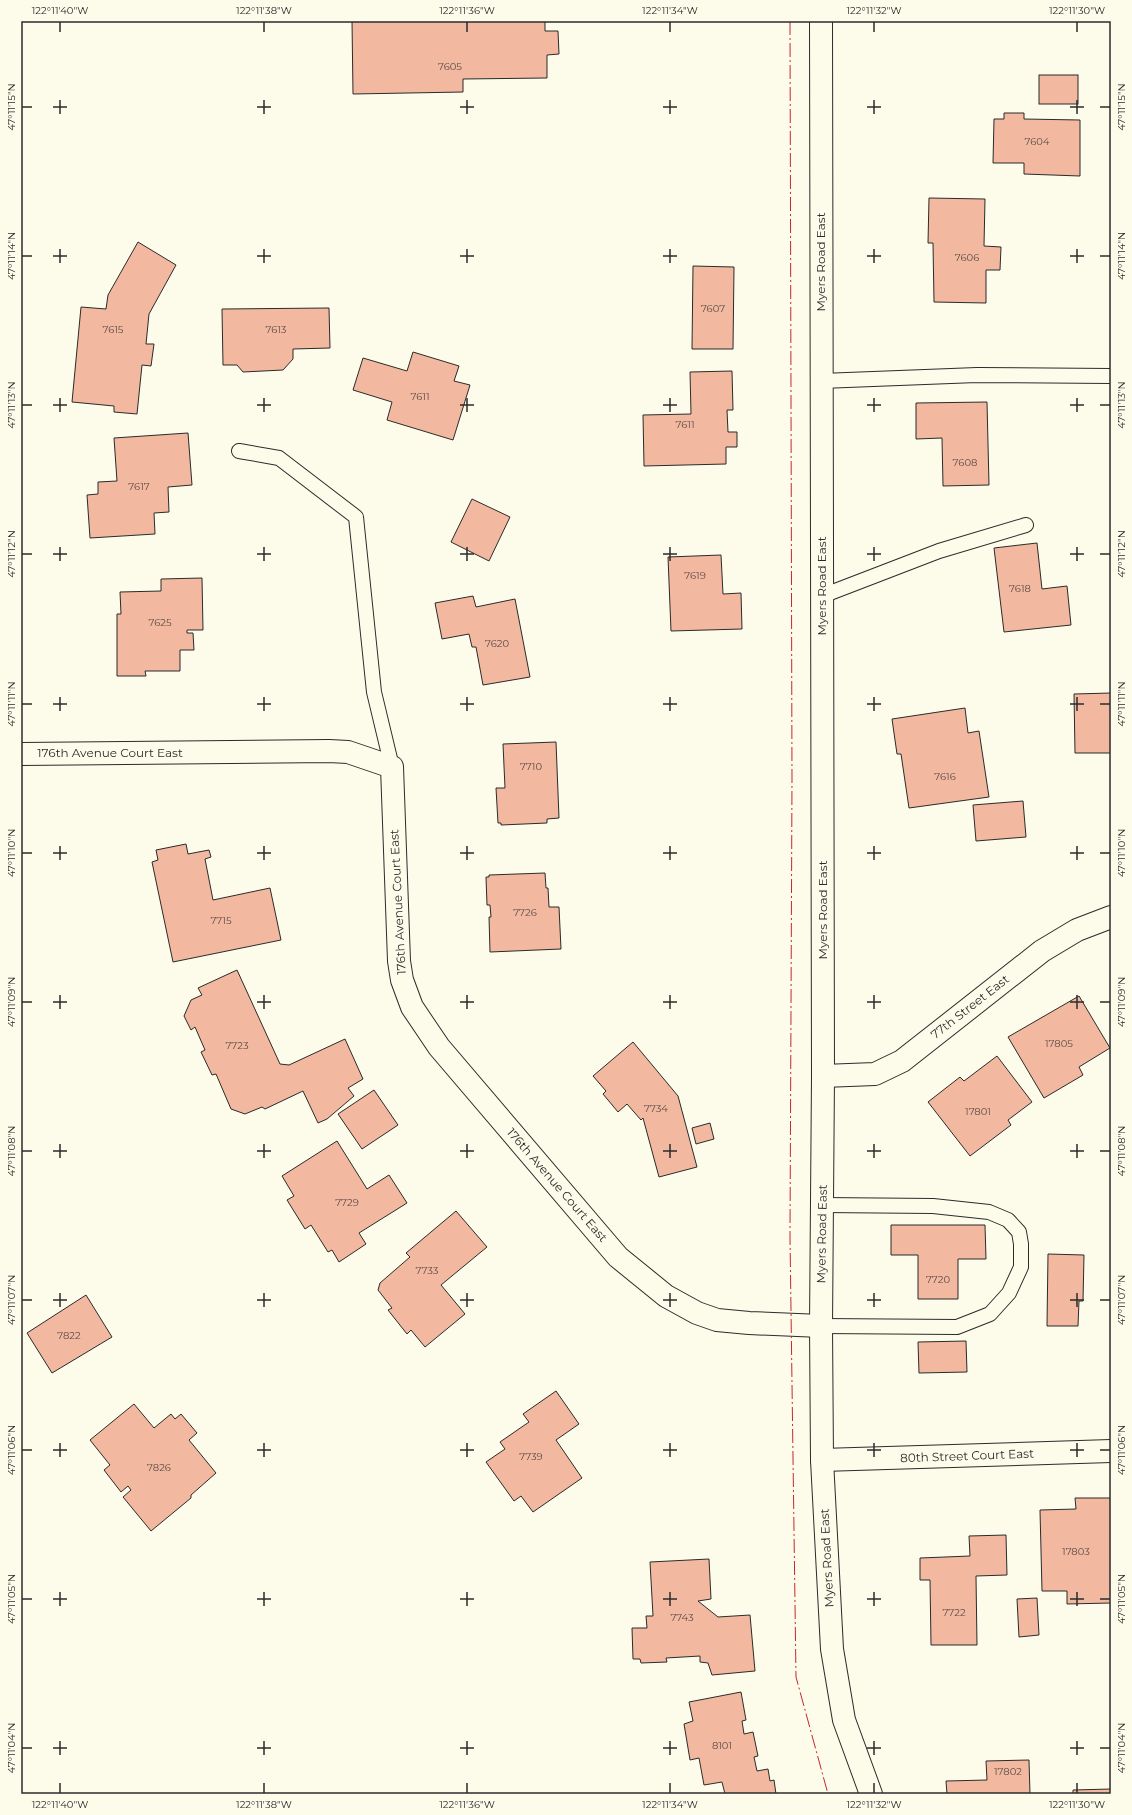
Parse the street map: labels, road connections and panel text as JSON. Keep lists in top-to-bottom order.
{
  "streets": {
    "street": [
      "Myers Road East",
      "176th Avenue Court East",
      "77th Street East",
      "80th Street Court East"
    ]
  },
  "crossings": [
    ["Myers Road East", "176th Avenue Court East"],
    ["Myers Road East", "77th Street East"],
    ["Myers Road East", "80th Street Court East"]
  ],
  "house_numbers": [
    "7605",
    "7604",
    "7606",
    "7607",
    "7615",
    "7613",
    "7611",
    "7611",
    "7608",
    "7617",
    "7619",
    "7618",
    "7625",
    "7620",
    "7710",
    "7616",
    "7726",
    "7715",
    "17805",
    "7723",
    "7734",
    "17801",
    "7729",
    "7733",
    "7720",
    "7822",
    "7739",
    "7826",
    "17803",
    "7722",
    "7743",
    "8101",
    "17802"
  ],
  "coordinates": [
    "122°11'40\"W",
    "122°11'38\"W",
    "122°11'36\"W",
    "122°11'34\"W",
    "122°11'32\"W",
    "122°11'30\"W",
    "47°11'15\"N",
    "47°11'14\"N",
    "47°11'13\"N",
    "47°11'12\"N",
    "47°11'11\"N",
    "47°11'10\"N",
    "47°11'09\"N",
    "47°11'08\"N",
    "47°11'07\"N",
    "47°11'06\"N",
    "47°11'05\"N",
    "47°11'04\"N"
  ]
}
